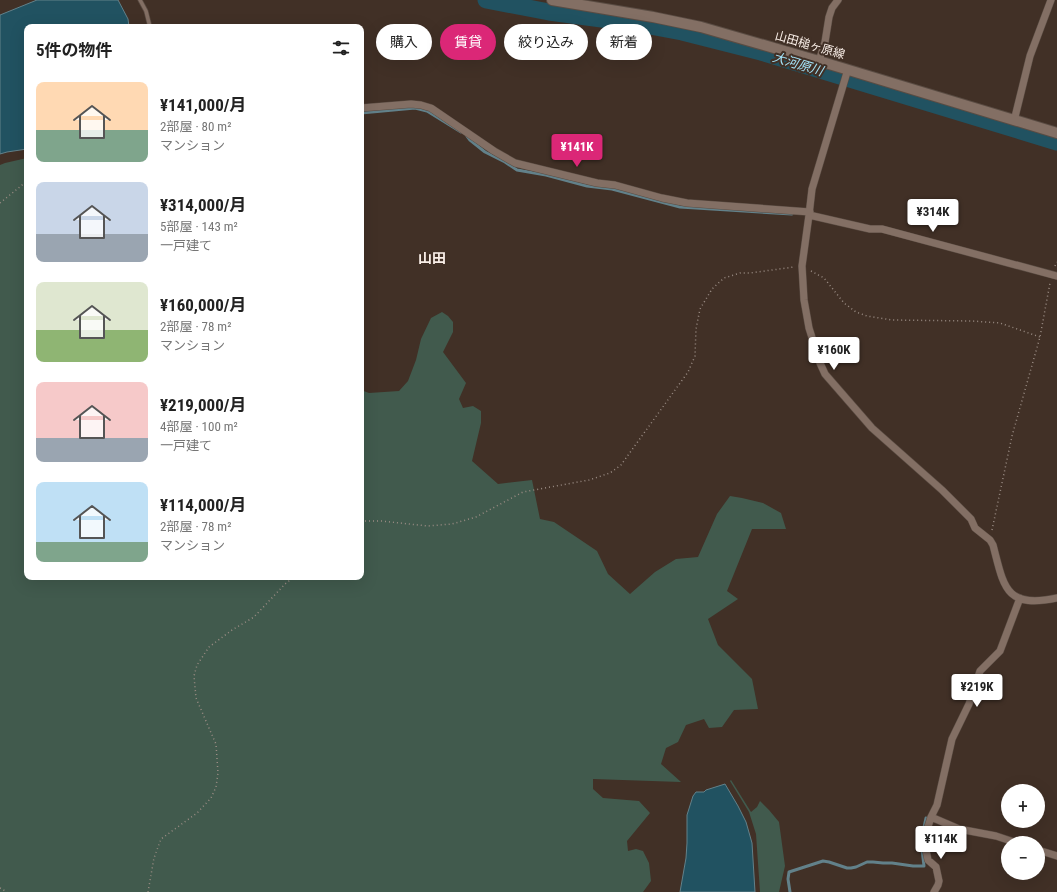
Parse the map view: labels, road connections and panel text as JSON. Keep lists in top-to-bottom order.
{
  "streets": {
    "main road": ["山田槌ヶ原線"]
  },
  "districts": ["山田"],
  "water": ["大河原川"],
  "page": {
    "chip": [
      "購入",
      "賃貸",
      "絞り込み",
      "新着"
    ],
    "heading": "5件の物件",
    "list": [
      {
        "name": "¥141,000/月",
        "note": "2部屋 · 80 m² · マンション"
      },
      {
        "name": "¥314,000/月",
        "note": "5部屋 · 143 m² · 一戸建て"
      },
      {
        "name": "¥160,000/月",
        "note": "2部屋 · 78 m² · マンション"
      },
      {
        "name": "¥219,000/月",
        "note": "4部屋 · 100 m² · 一戸建て"
      },
      {
        "name": "¥114,000/月",
        "note": "2部屋 · 78 m² · マンション"
      }
    ],
    "price": [
      "¥141K",
      "¥314K",
      "¥160K",
      "¥219K",
      "¥114K"
    ],
    "map_buttons": ["+", "−"]
  }
}
